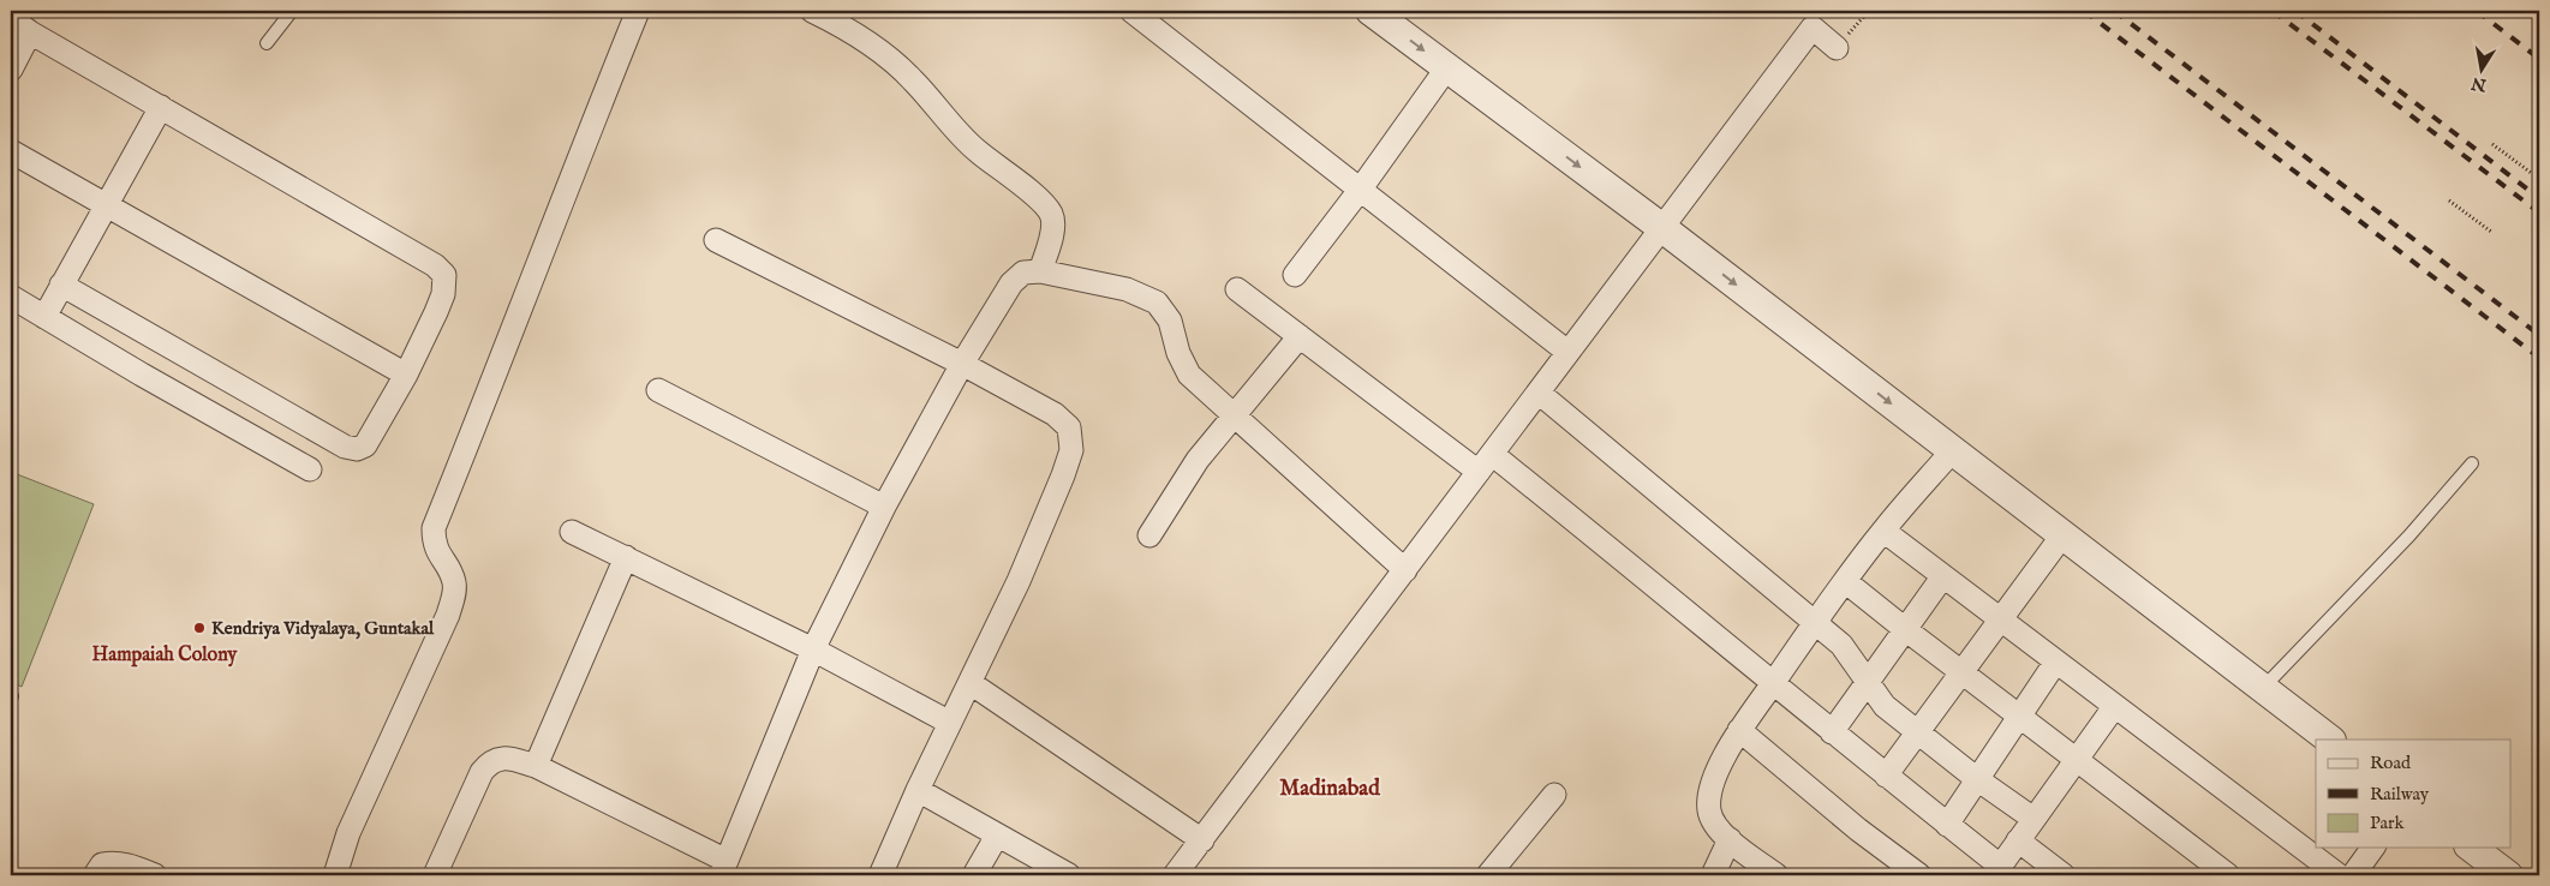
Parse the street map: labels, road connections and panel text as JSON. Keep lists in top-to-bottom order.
{
  "districts": ["Hampaiah Colony", "Madinabad"],
  "places": ["Kendriya Vidyalaya, Guntakal"],
  "legend": ["Road", "Railway", "Park"],
  "north": "bottom"
}
